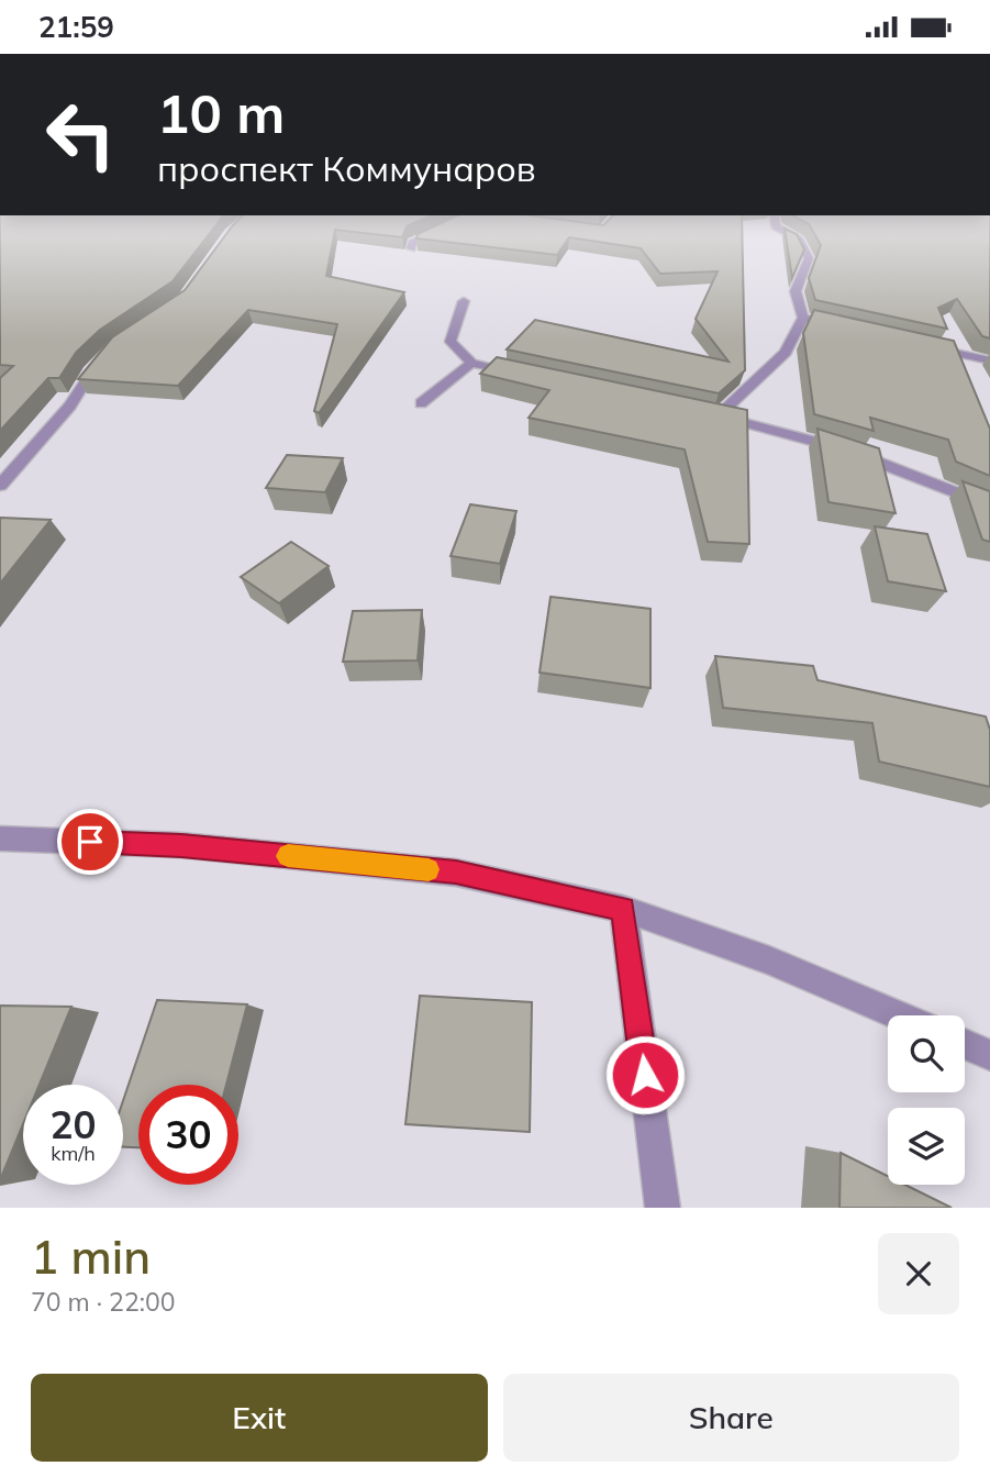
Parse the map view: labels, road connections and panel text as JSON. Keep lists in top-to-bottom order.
{
  "page": {
    "status": "21:59",
    "turn": ["10 m", "проспект Коммунаров"],
    "speed": "20 km/h",
    "limit": "30",
    "heading": ["1 min", "70 m · 22:00"],
    "buttons": ["Exit", "Share"]
  }
}
